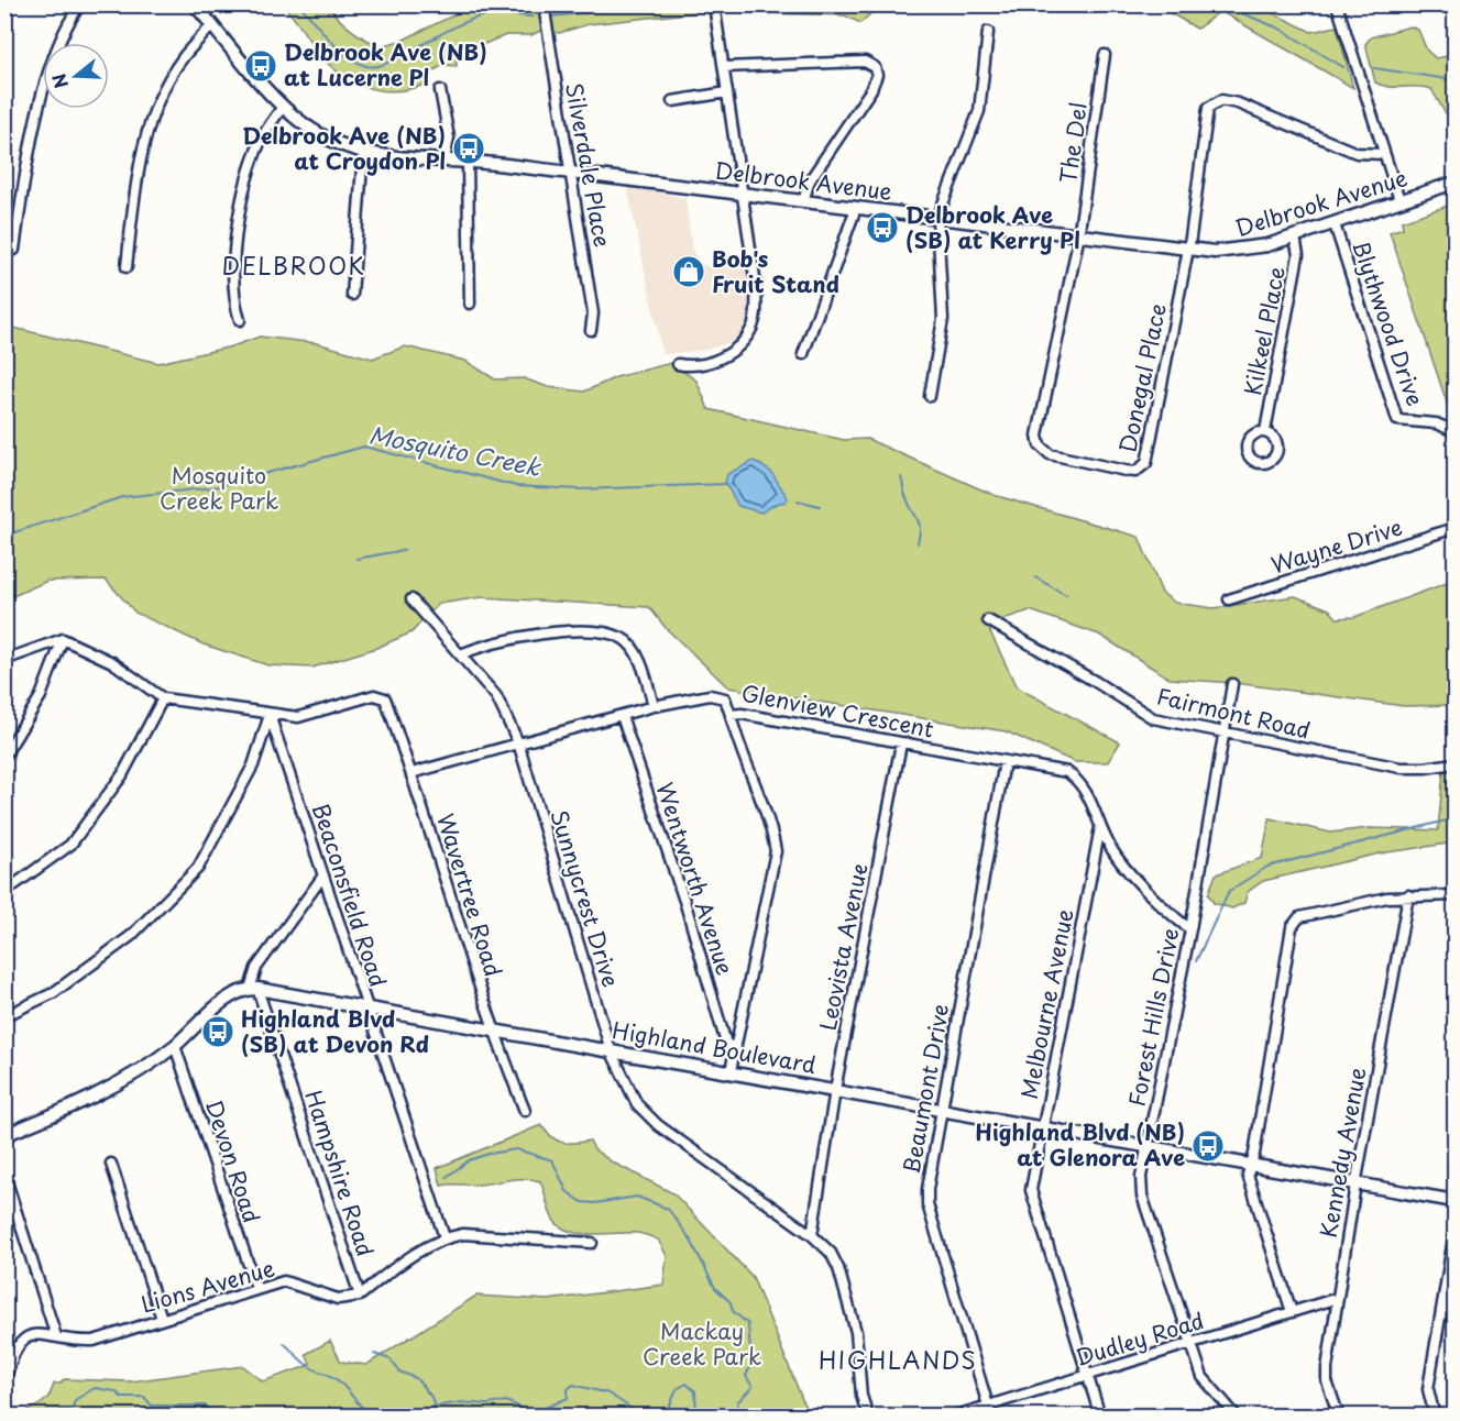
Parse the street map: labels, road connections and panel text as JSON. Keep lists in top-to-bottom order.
{
  "streets": {
    "street": [
      "The Del",
      "Silverdale Place",
      "Delbrook Avenue",
      "Blythwood Drive",
      "Kilkeel Place",
      "Donegal Place",
      "Wayne Drive",
      "Glenview Crescent",
      "Fairmont Road",
      "Wentworth Avenue",
      "Beaconsfield Road",
      "Wavertree Road",
      "Sunnycrest Drive",
      "Leovista Avenue",
      "Melbourne Avenue",
      "Forest Hills Drive",
      "Highland Boulevard",
      "Beaumont Drive",
      "Kennedy Avenue",
      "Devon Road",
      "Hampshire Road",
      "Lions Avenue",
      "Dudley Road"
    ]
  },
  "crossings": [
    ["The Del", "Delbrook Avenue"],
    ["The Del", "Donegal Place"],
    ["Silverdale Place", "Delbrook Avenue"],
    ["Delbrook Avenue", "Blythwood Drive"],
    ["Delbrook Avenue", "Kilkeel Place"],
    ["Delbrook Avenue", "Donegal Place"],
    ["Glenview Crescent", "Wentworth Avenue"],
    ["Glenview Crescent", "Wavertree Road"],
    ["Glenview Crescent", "Sunnycrest Drive"],
    ["Glenview Crescent", "Leovista Avenue"],
    ["Glenview Crescent", "Melbourne Avenue"],
    ["Glenview Crescent", "Forest Hills Drive"],
    ["Glenview Crescent", "Beaumont Drive"],
    ["Fairmont Road", "Forest Hills Drive"],
    ["Beaconsfield Road", "Wavertree Road"],
    ["Beaconsfield Road", "Highland Boulevard"],
    ["Wavertree Road", "Highland Boulevard"],
    ["Sunnycrest Drive", "Leovista Avenue"],
    ["Sunnycrest Drive", "Highland Boulevard"],
    ["Leovista Avenue", "Highland Boulevard"],
    ["Melbourne Avenue", "Highland Boulevard"],
    ["Melbourne Avenue", "Dudley Road"],
    ["Forest Hills Drive", "Highland Boulevard"],
    ["Forest Hills Drive", "Dudley Road"],
    ["Highland Boulevard", "Beaumont Drive"],
    ["Highland Boulevard", "Kennedy Avenue"],
    ["Highland Boulevard", "Hampshire Road"],
    ["Beaumont Drive", "Dudley Road"],
    ["Kennedy Avenue", "Dudley Road"],
    ["Devon Road", "Lions Avenue"],
    ["Hampshire Road", "Lions Avenue"]
  ],
  "districts": ["DELBROOK", "HIGHLANDS"],
  "water": ["Mosquito Creek"],
  "parks": ["Mosquito Creek Park", "Mackay Creek Park"],
  "places": {
    "bus stop": [
      "Delbrook Ave (NB) at Lucerne Pl",
      "Delbrook Ave (NB) at Croydon Pl",
      "Delbrook Ave (SB) at Kerry Pl",
      "Highland Blvd (SB) at Devon Rd",
      "Highland Blvd (NB) at Glenora Ave"
    ],
    "shop": ["Bob's Fruit Stand"]
  },
  "north": "left"
}
